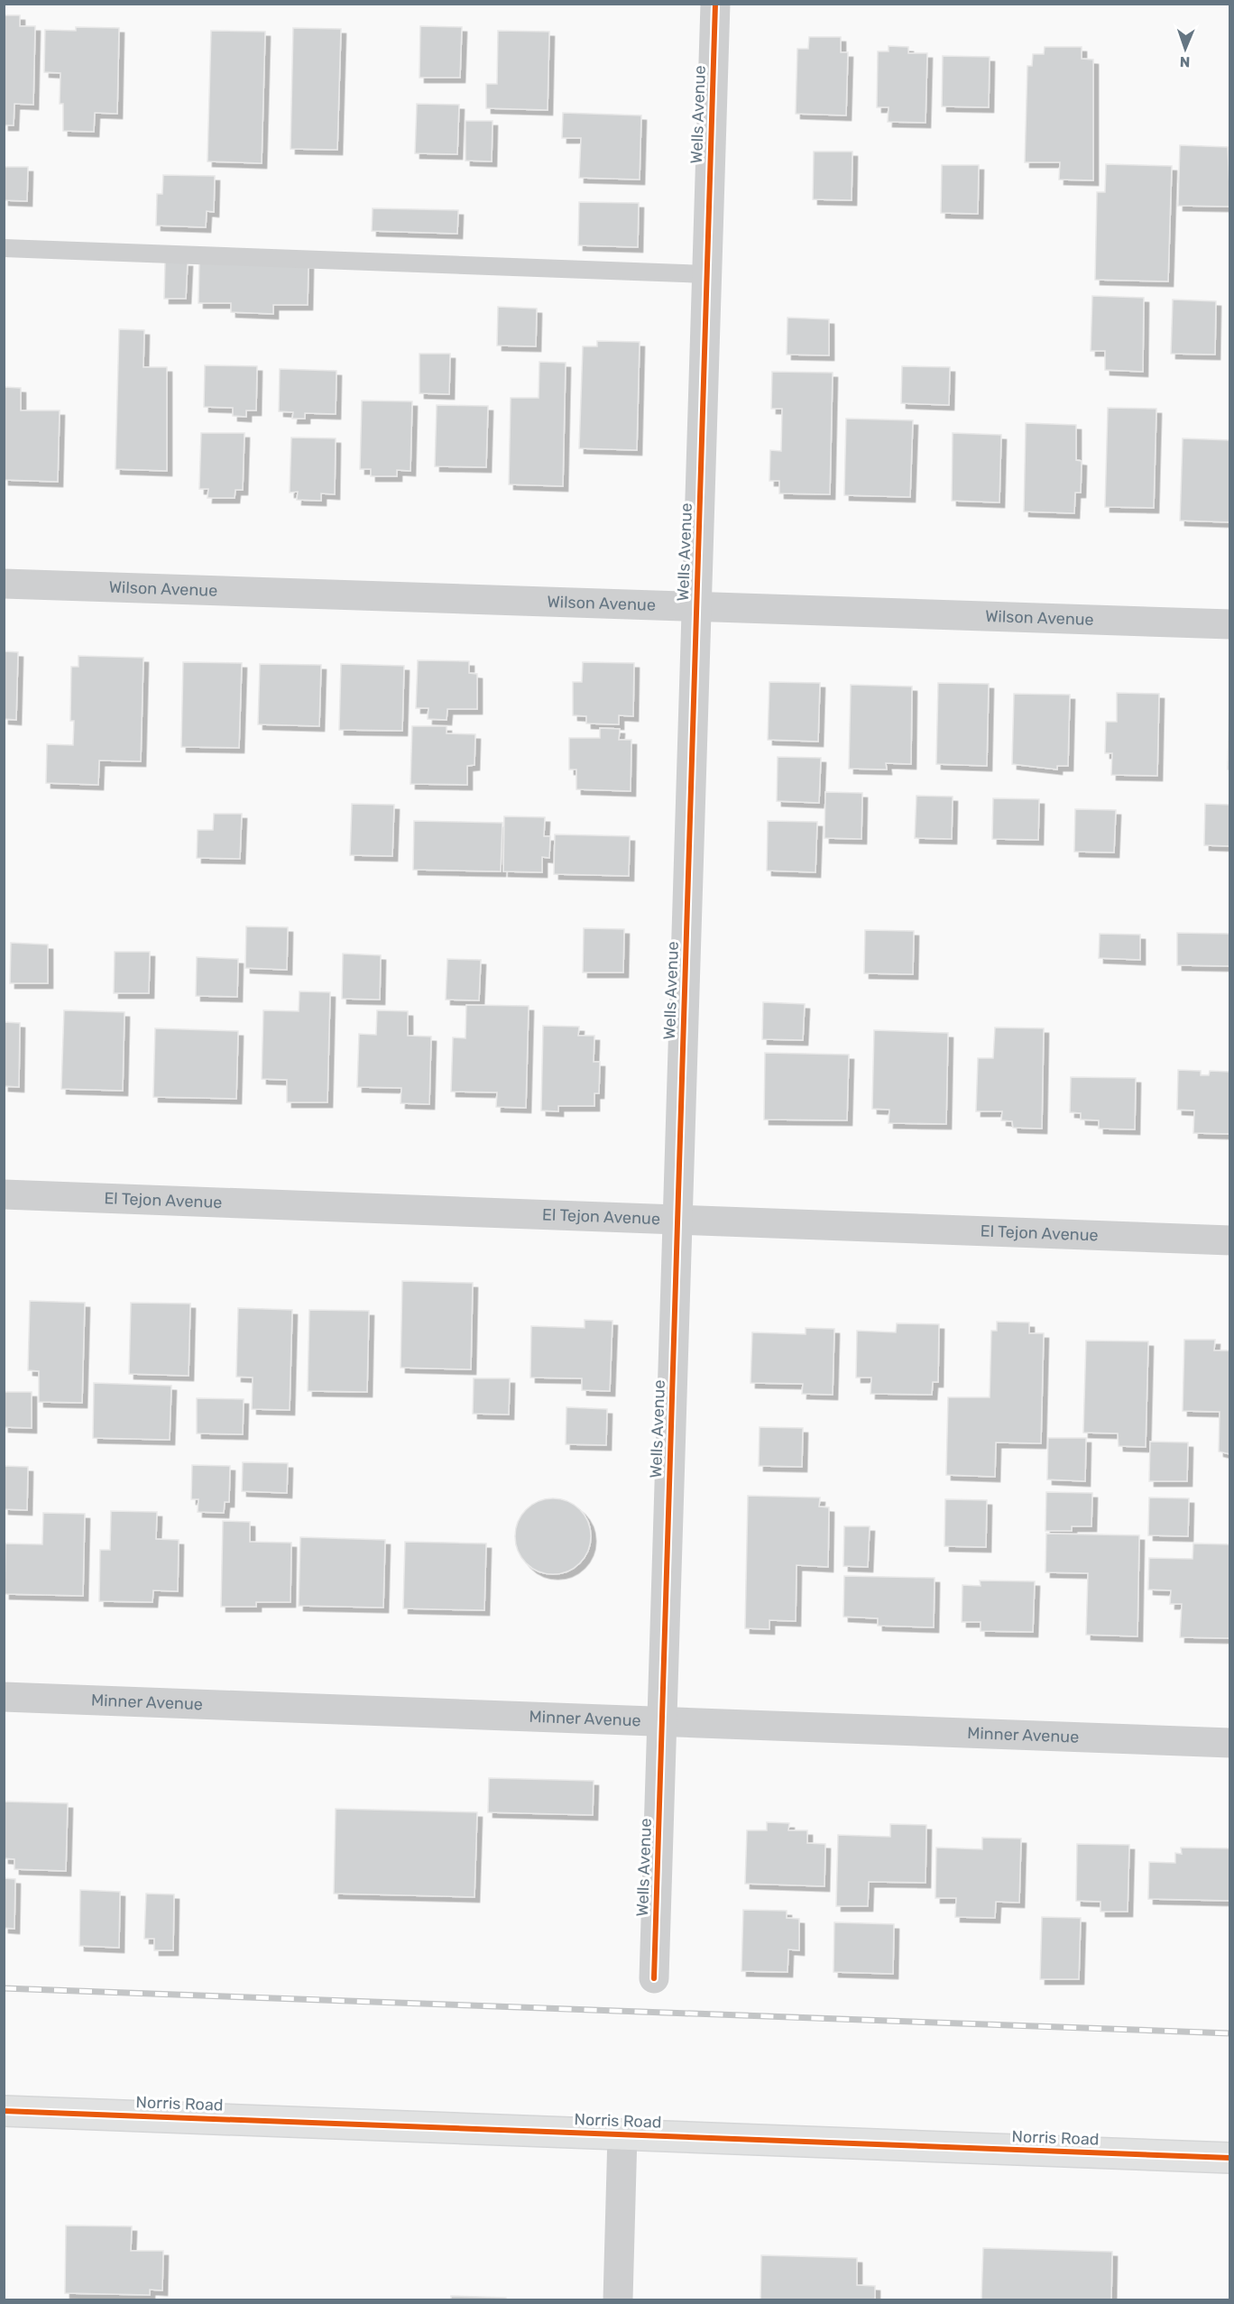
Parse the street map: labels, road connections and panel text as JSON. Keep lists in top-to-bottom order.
{
  "streets": {
    "street": [
      "Wells Avenue",
      "Wilson Avenue",
      "El Tejon Avenue",
      "Minner Avenue",
      "Norris Road"
    ]
  },
  "crossings": [
    ["Wells Avenue", "Wilson Avenue"],
    ["Wells Avenue", "El Tejon Avenue"],
    ["Wells Avenue", "Minner Avenue"]
  ],
  "north": "bottom"
}
